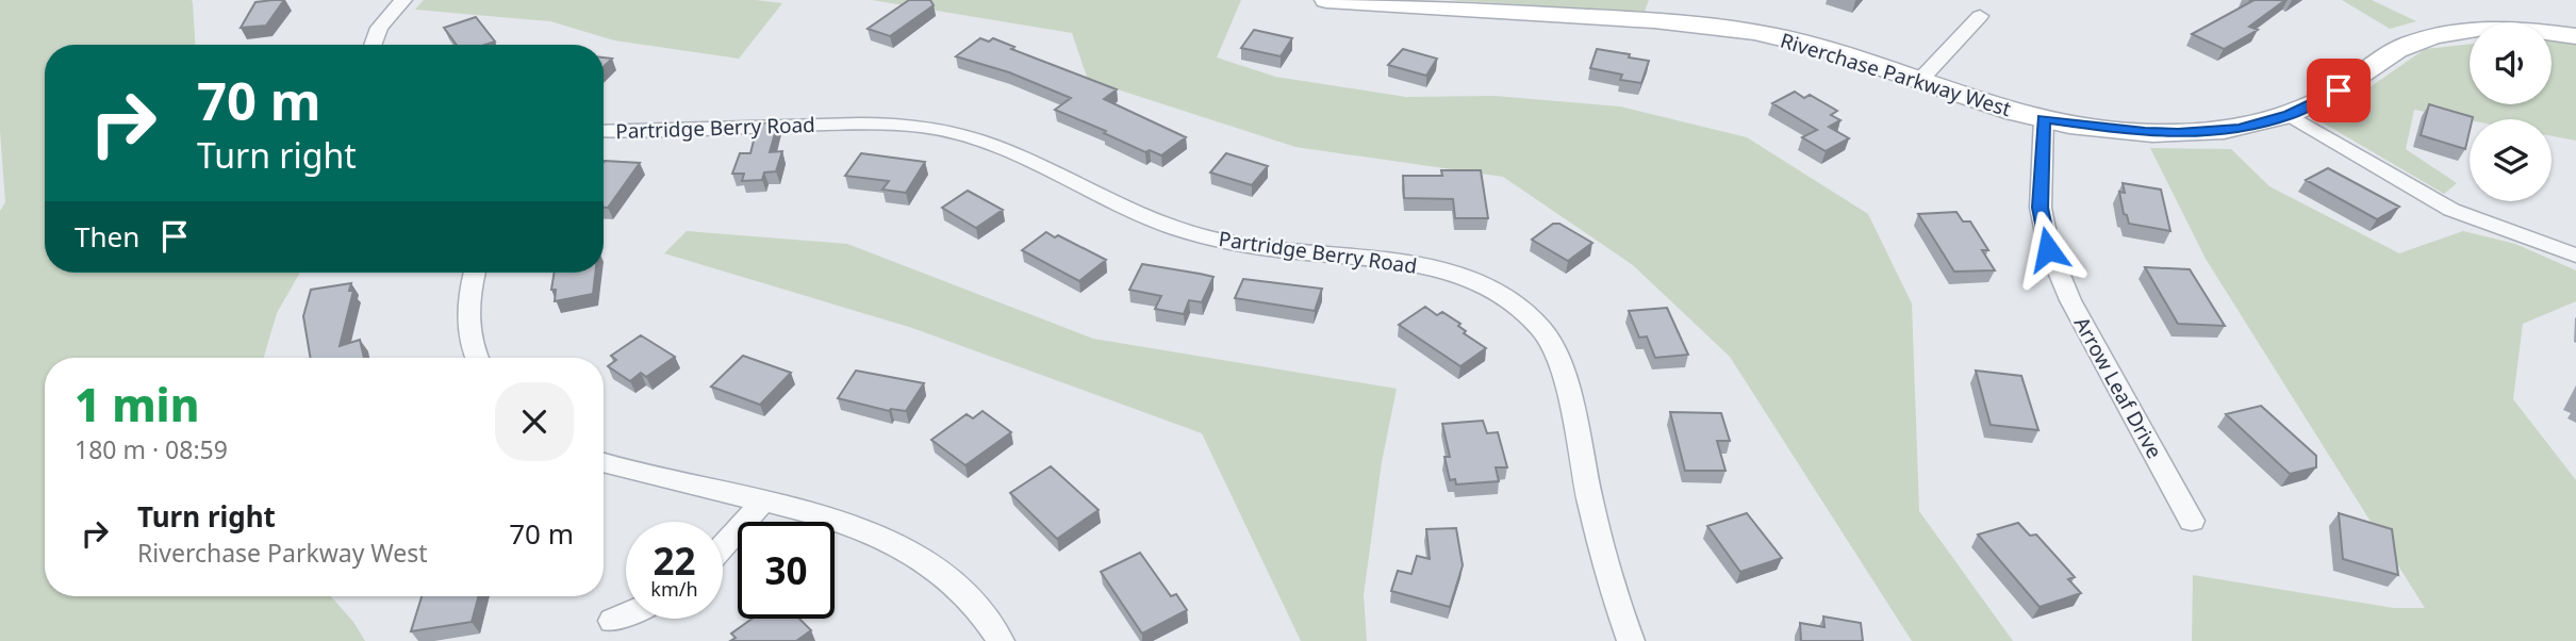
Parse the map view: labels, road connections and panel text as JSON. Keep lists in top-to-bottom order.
{
  "streets": {
    "street": ["Riverchase Parkway West", "Partridge Berry Road", "Arrow Leaf Drive"]
  },
  "crossings": [
    ["Riverchase Parkway West", "Arrow Leaf Drive"]
  ],
  "page": {
    "turn": ["70 m", "Turn right"],
    "then": "Then",
    "heading": ["1 min", "180 m · 08:59"],
    "list": [
      {
        "name": "Turn right",
        "note": "Riverchase Parkway West",
        "value": "70 m"
      }
    ],
    "speed": "22 km/h",
    "limit": "30"
  }
}
